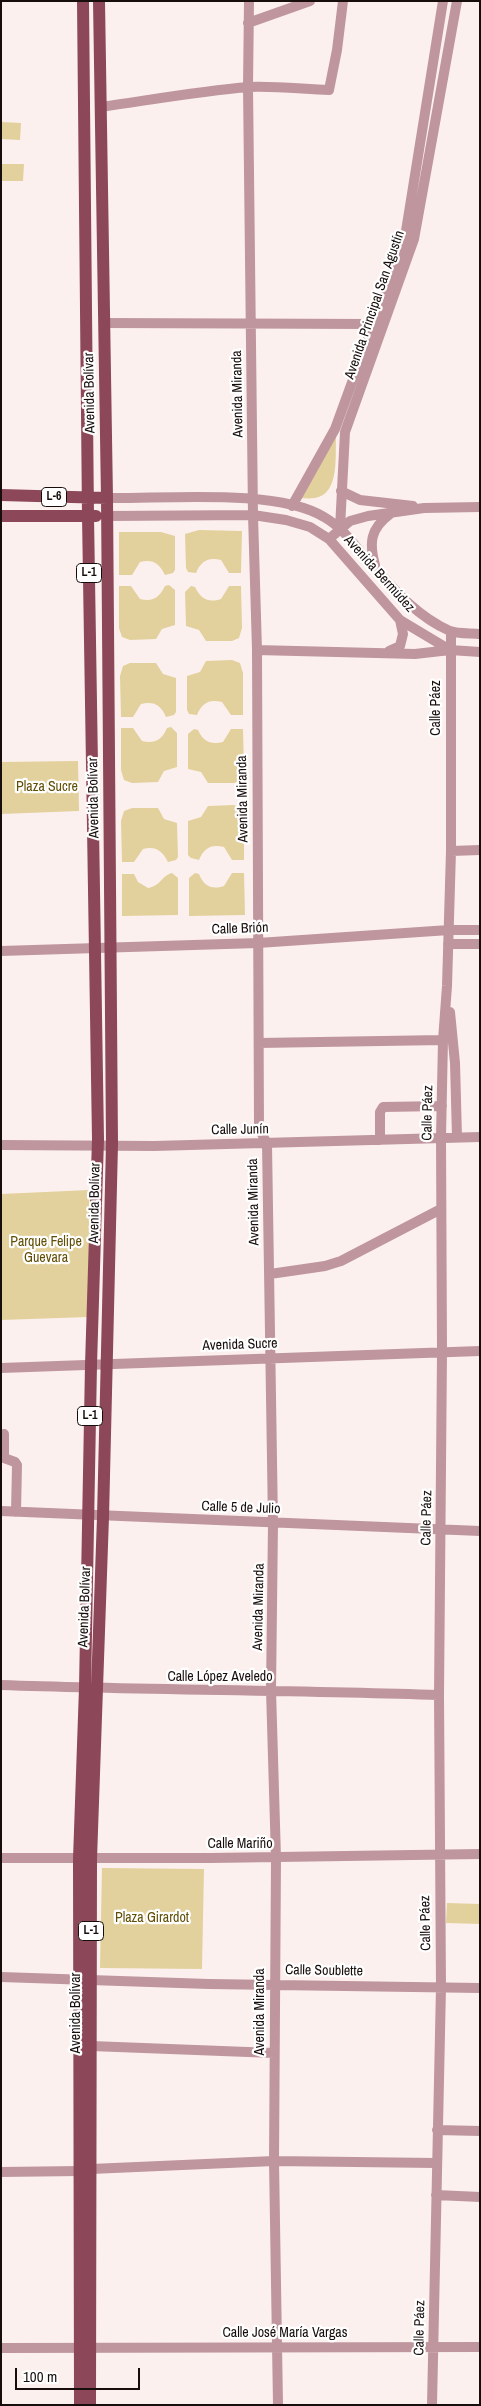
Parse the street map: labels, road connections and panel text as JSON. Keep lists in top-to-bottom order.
{
  "streets": {
    "main road": ["Avenida Bolívar", "L-6", "L-1"],
    "street": [
      "Avenida Principal San Agustín",
      "Avenida Miranda",
      "Avenida Bermúdez",
      "Calle Páez",
      "Calle Brión",
      "Calle Junín",
      "Avenida Sucre",
      "Calle 5 de Julio",
      "Calle López Aveledo",
      "Calle Mariño",
      "Calle Soublette",
      "Calle José María Vargas"
    ]
  },
  "crossings": [
    ["Avenida Principal San Agustín", "Avenida Bermúdez"],
    ["Avenida Bolívar", "L-6"],
    ["Avenida Bolívar", "Avenida Bermúdez"],
    ["Avenida Bolívar", "Calle Brión"],
    ["Avenida Bolívar", "Calle Junín"],
    ["Avenida Bolívar", "Avenida Sucre"],
    ["Avenida Bolívar", "Calle 5 de Julio"],
    ["Avenida Bolívar", "Calle López Aveledo"],
    ["Avenida Bolívar", "Calle Mariño"],
    ["Avenida Bolívar", "Calle Soublette"],
    ["Avenida Bolívar", "Calle José María Vargas"],
    ["Avenida Miranda", "Avenida Bermúdez"],
    ["Avenida Miranda", "Calle Brión"],
    ["Avenida Miranda", "Calle Junín"],
    ["Avenida Miranda", "Avenida Sucre"],
    ["Avenida Miranda", "Calle 5 de Julio"],
    ["Avenida Miranda", "Calle López Aveledo"],
    ["Avenida Miranda", "Calle Mariño"],
    ["Avenida Miranda", "Calle Soublette"],
    ["Avenida Miranda", "Calle José María Vargas"],
    ["L-6", "Avenida Bermúdez"],
    ["Avenida Bermúdez", "Calle Páez"],
    ["Calle Páez", "Calle Brión"],
    ["Calle Páez", "Calle Junín"],
    ["Calle Páez", "Avenida Sucre"],
    ["Calle Páez", "Calle 5 de Julio"],
    ["Calle Páez", "Calle López Aveledo"],
    ["Calle Páez", "Calle Mariño"],
    ["Calle Páez", "Calle Soublette"],
    ["Calle Páez", "Calle José María Vargas"]
  ],
  "parks": ["Plaza Sucre", "Parque Felipe Guevara", "Plaza Girardot"],
  "scale_bar": "100 m"
}
